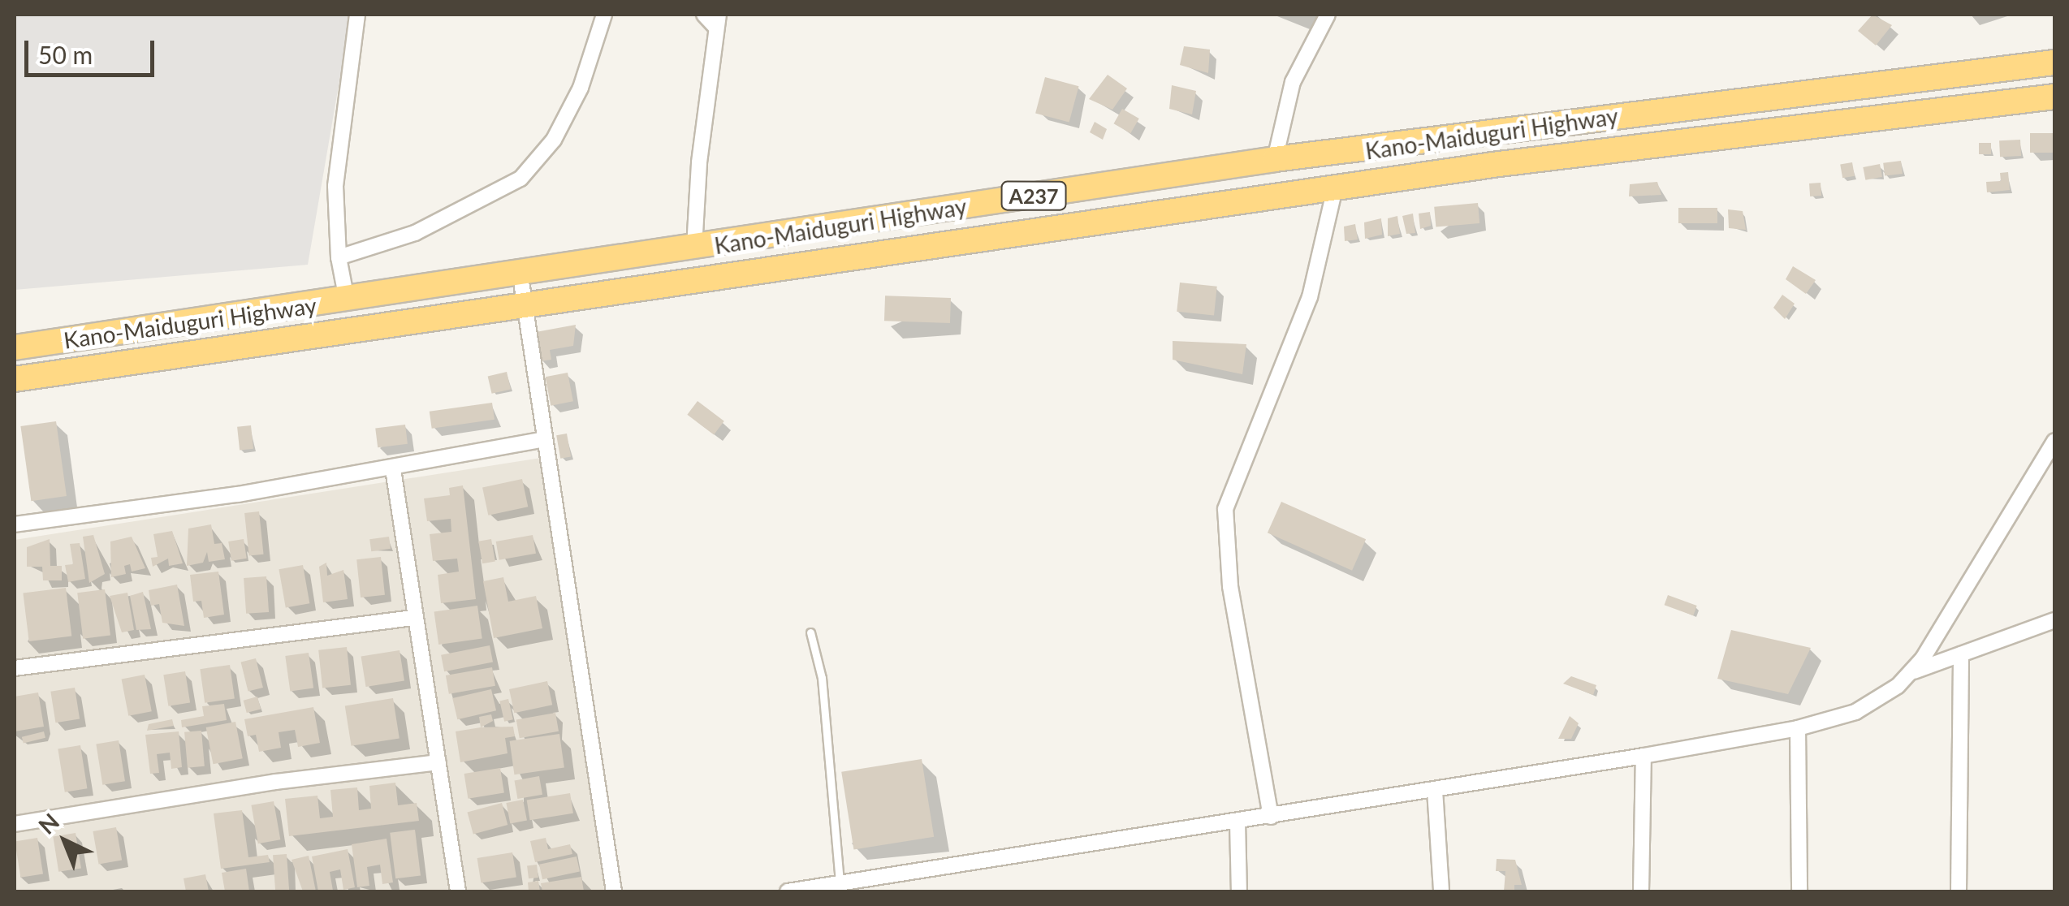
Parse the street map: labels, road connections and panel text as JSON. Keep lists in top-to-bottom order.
{
  "streets": {
    "highway": ["Kano-Maiduguri Highway", "A237"]
  },
  "scale_bar": "50 m",
  "north": "top left"
}
